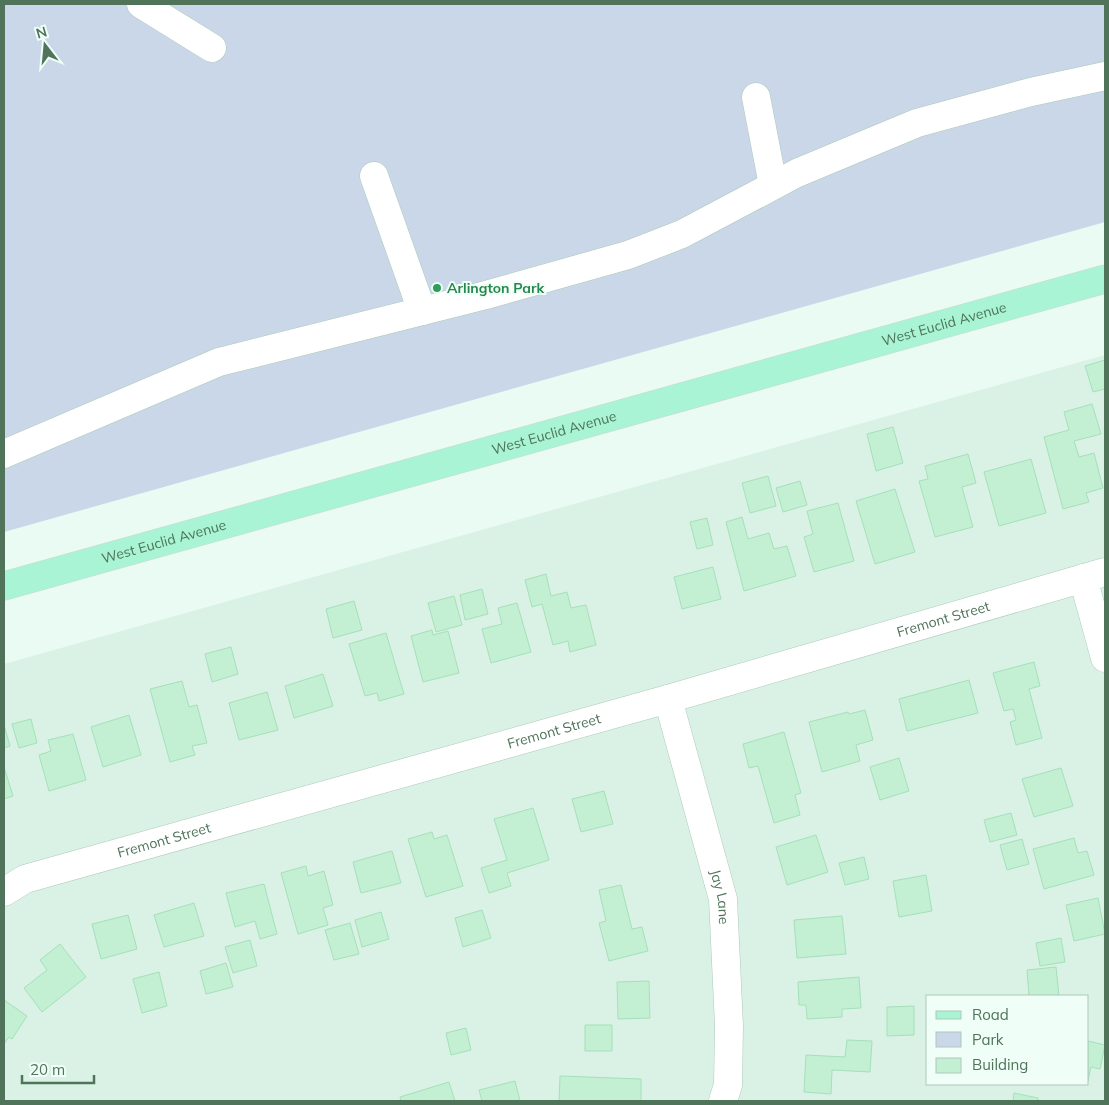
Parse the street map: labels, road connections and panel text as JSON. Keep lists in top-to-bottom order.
{
  "streets": {
    "main road": ["West Euclid Avenue"],
    "street": ["Fremont Street", "Jay Lane"]
  },
  "crossings": [
    ["Fremont Street", "Jay Lane"]
  ],
  "places": ["Arlington Park"],
  "legend": ["Road", "Park", "Building"],
  "scale_bar": "20 m",
  "north": "top"
}
